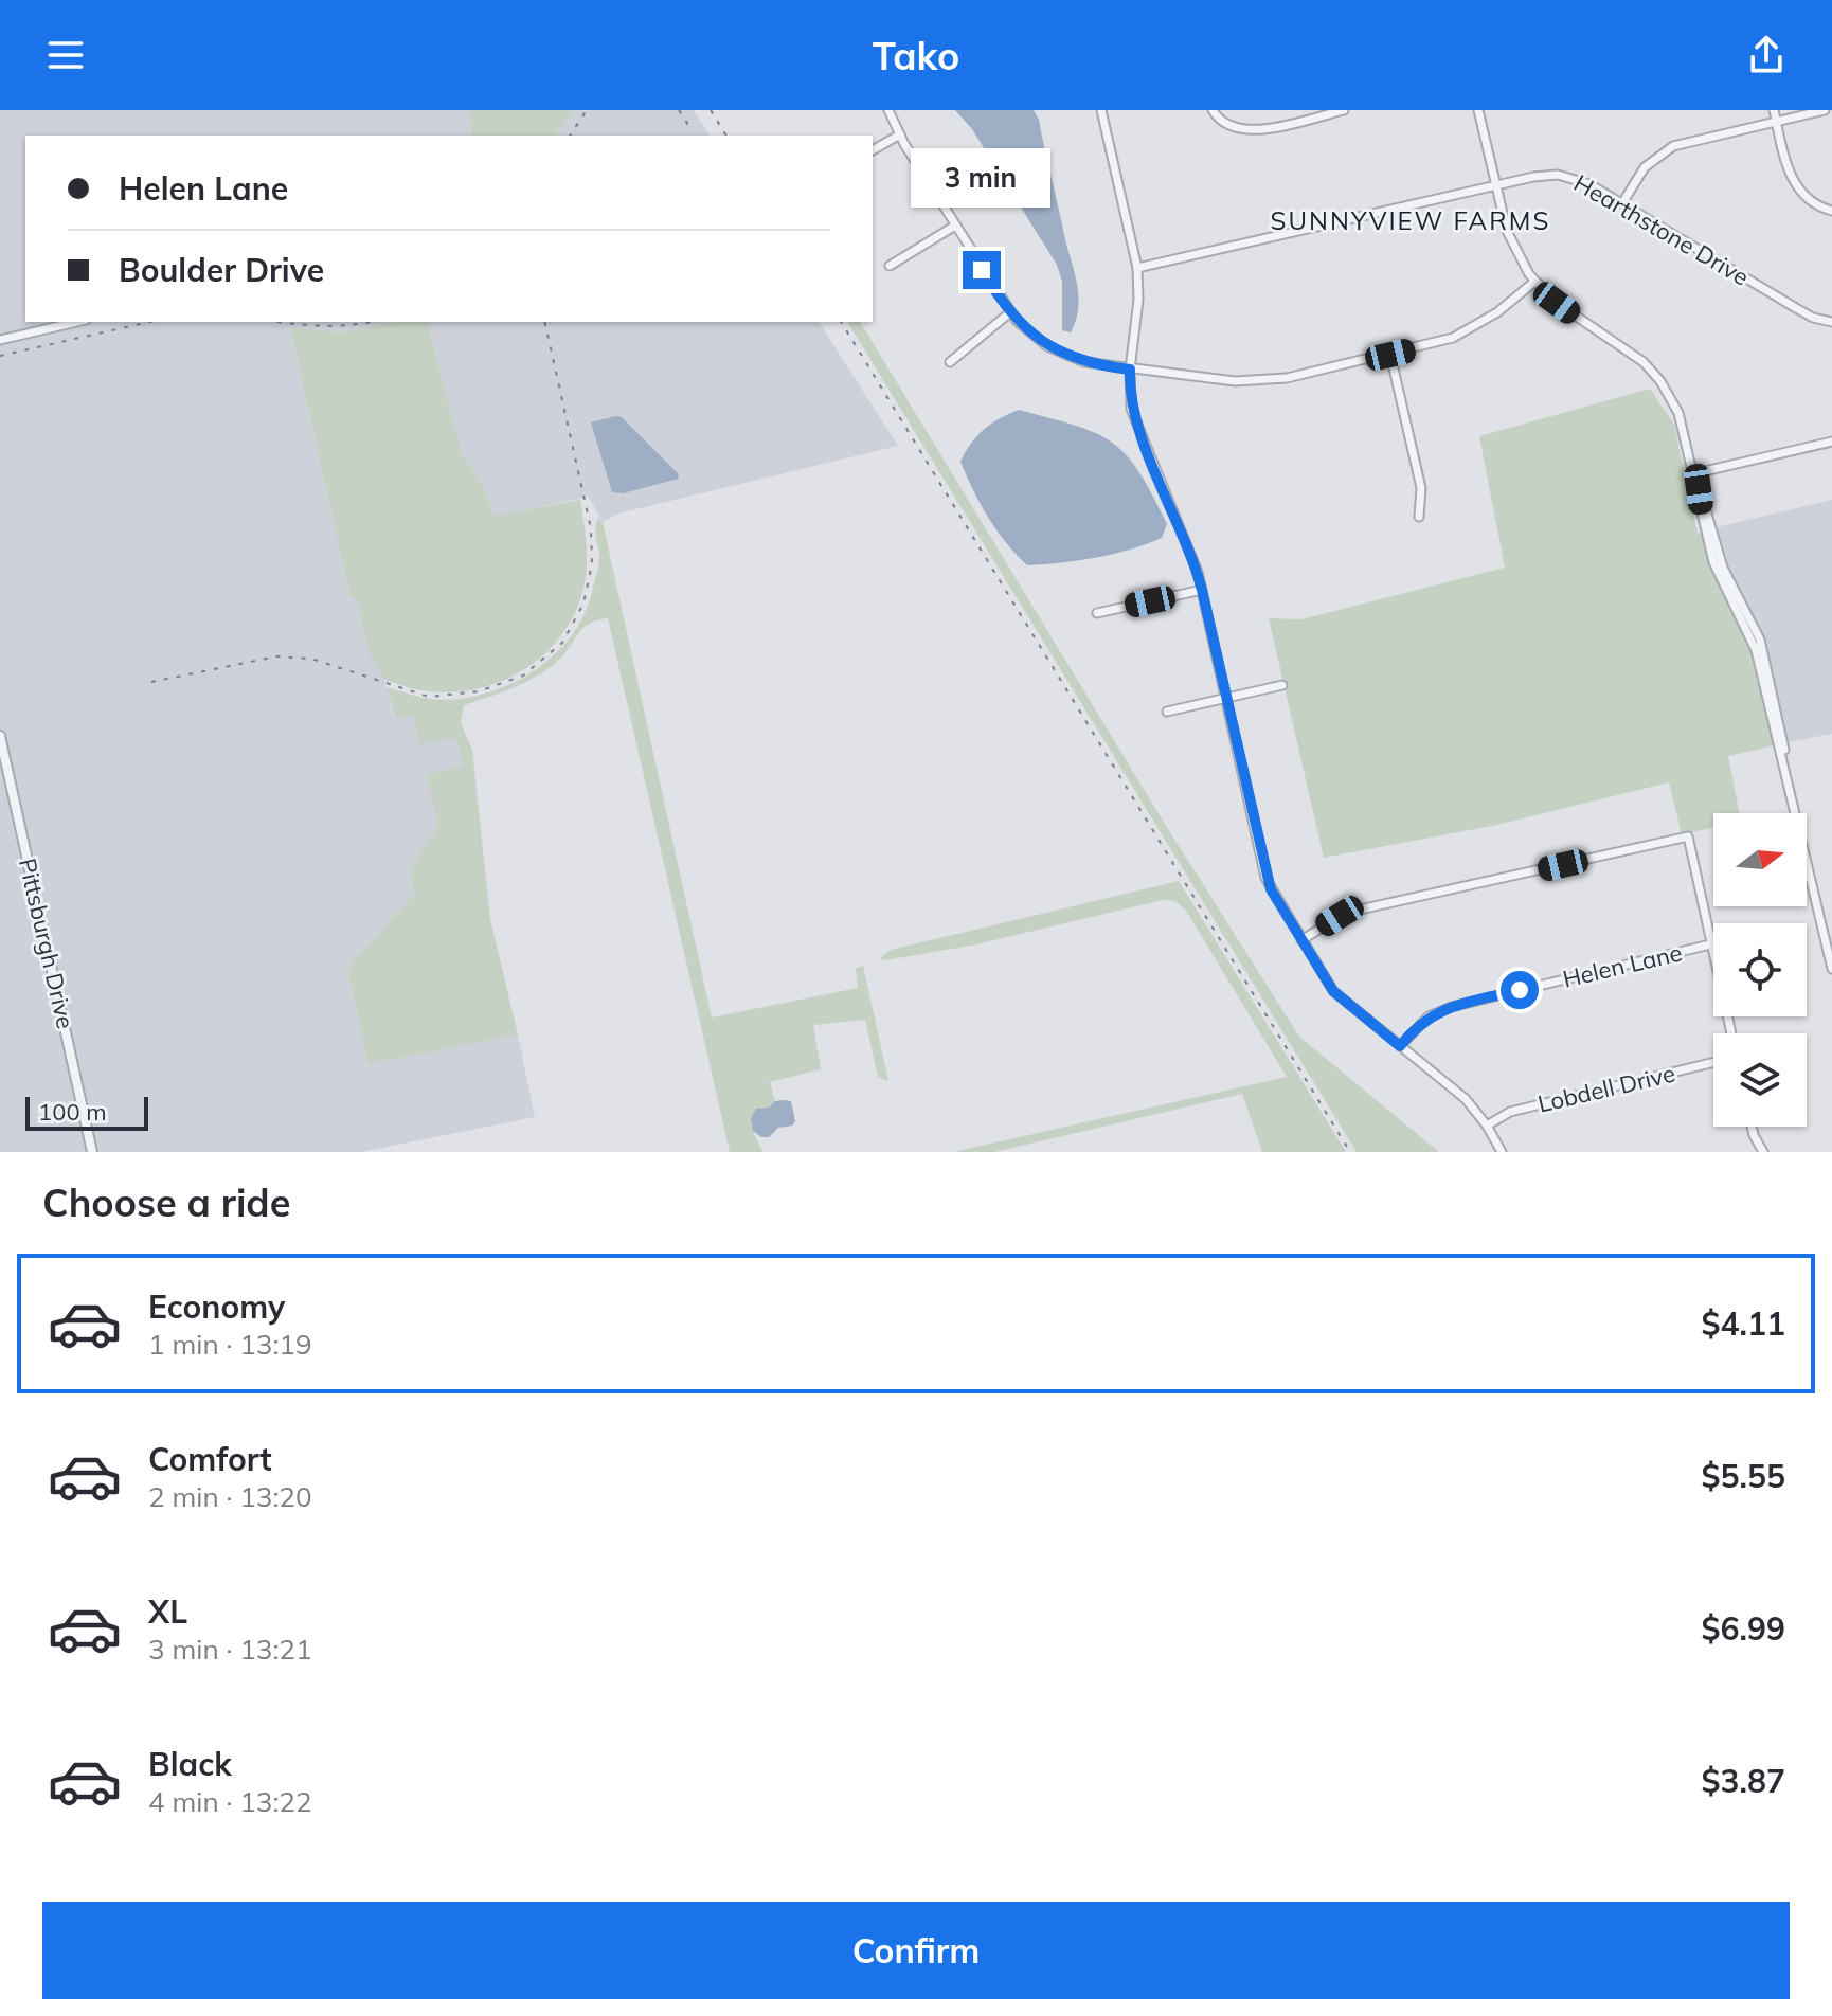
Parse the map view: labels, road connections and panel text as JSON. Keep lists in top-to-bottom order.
{
  "streets": {
    "street": [
      "Hearthstone Drive",
      "Pittsburgh Drive",
      "Helen Lane",
      "Lobdell Drive"
    ]
  },
  "districts": ["SUNNYVIEW FARMS"],
  "scale_bar": "100 m",
  "north": "right",
  "page": {
    "header": "Tako",
    "banner": ["Helen Lane", "Boulder Drive"],
    "bubble": "3 min",
    "scale": "100 m",
    "heading": "Choose a ride",
    "list": [
      {
        "name": "Economy",
        "note": "1 min · 13:19",
        "value": "$4.11"
      },
      {
        "name": "Comfort",
        "note": "2 min · 13:20",
        "value": "$5.55"
      },
      {
        "name": "XL",
        "note": "3 min · 13:21",
        "value": "$6.99"
      },
      {
        "name": "Black",
        "note": "4 min · 13:22",
        "value": "$3.87"
      }
    ],
    "buttons": "Confirm"
  }
}
